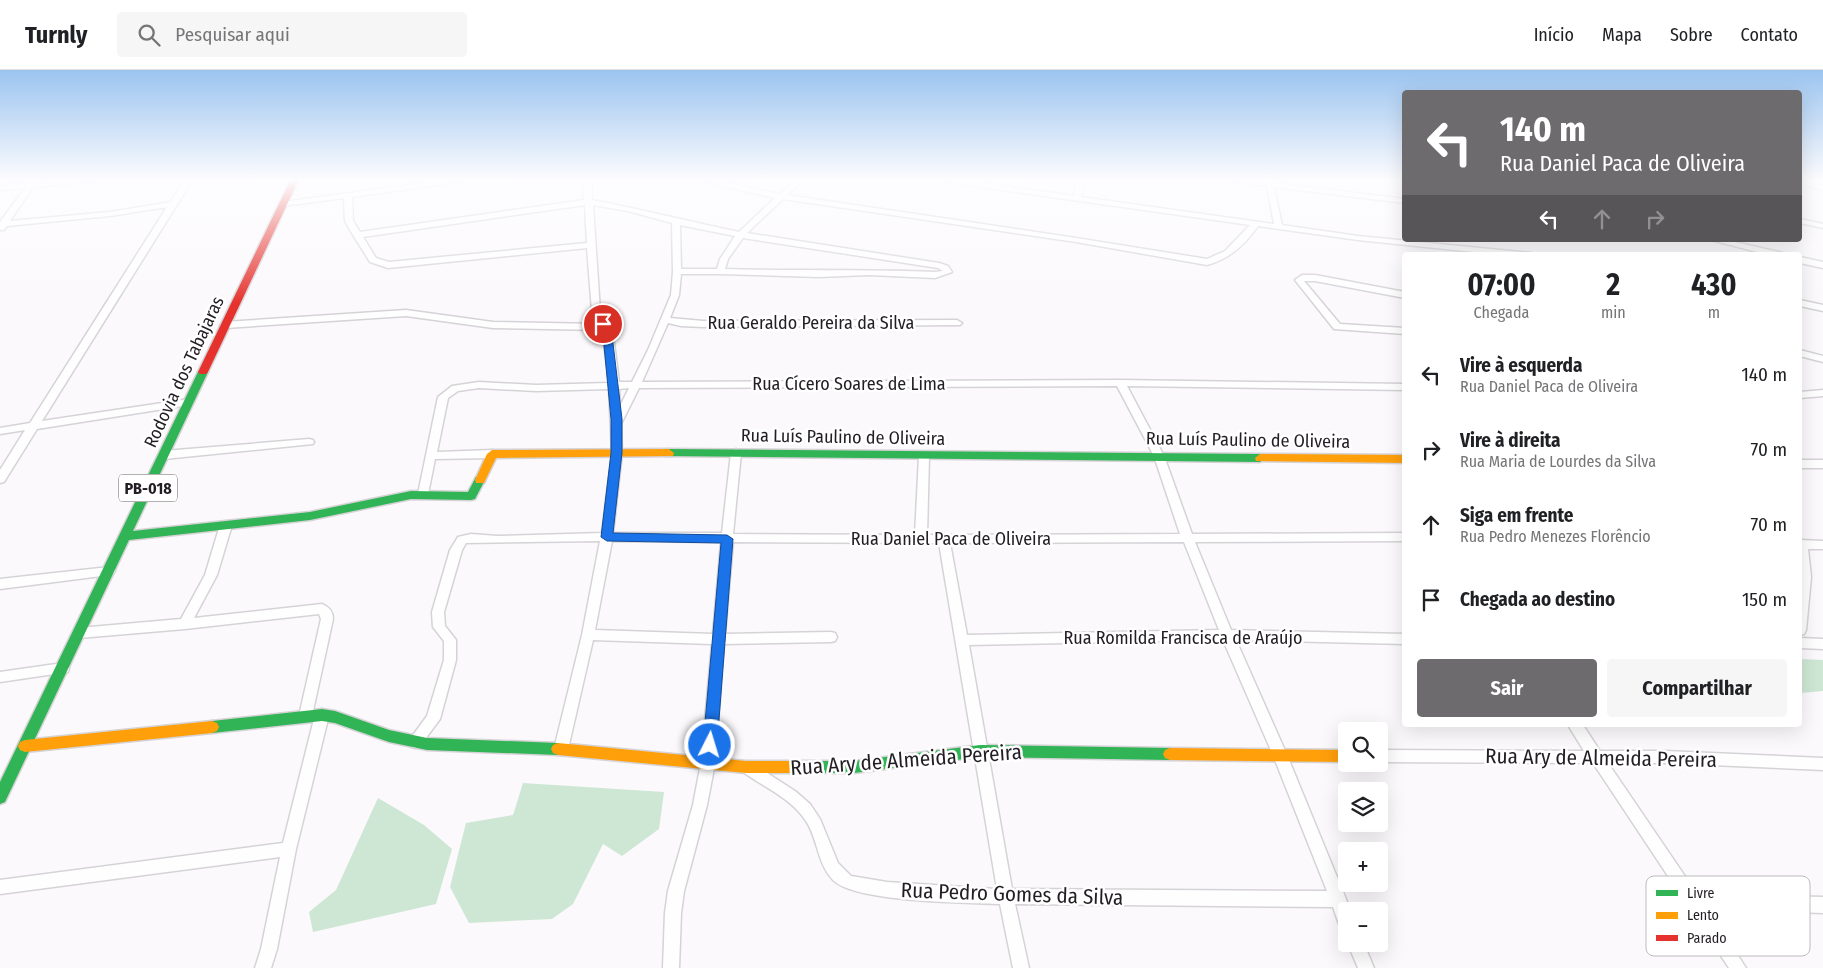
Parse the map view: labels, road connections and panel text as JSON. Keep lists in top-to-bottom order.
{
  "streets": {
    "street": [
      "Rua Geraldo Pereira da Silva",
      "Rodovia dos Tabajaras",
      "Rua Cícero Soares de Lima",
      "Rua Luís Paulino de Oliveira",
      "PB-018",
      "Rua Daniel Paca de Oliveira",
      "Rua Romilda Francisca de Araújo",
      "Rua Ary de Almeida Pereira",
      "Rua Pedro Gomes da Silva"
    ]
  },
  "crossings": [
    ["Rodovia dos Tabajaras", "Rua Ary de Almeida Pereira"],
    ["Rua Daniel Paca de Oliveira", "Rua Ary de Almeida Pereira"],
    ["Rua Ary de Almeida Pereira", "Rua Pedro Gomes da Silva"]
  ],
  "legend": ["Livre", "Lento", "Parado"],
  "page": {
    "header": "Turnly",
    "search": "Pesquisar aqui",
    "nav": [
      "Início",
      "Mapa",
      "Sobre",
      "Contato"
    ],
    "turn": ["140 m", "Rua Daniel Paca de Oliveira"],
    "eta": [
      "07:00",
      "Chegada",
      "2",
      "min",
      "430",
      "m"
    ],
    "list": [
      {
        "name": "Vire à esquerda",
        "note": "Rua Daniel Paca de Oliveira",
        "value": "140 m"
      },
      {
        "name": "Vire à direita",
        "note": "Rua Maria de Lourdes da Silva",
        "value": "70 m"
      },
      {
        "name": "Siga em frente",
        "note": "Rua Pedro Menezes Florêncio",
        "value": "70 m"
      },
      {
        "name": "Chegada ao destino",
        "value": "150 m"
      }
    ],
    "buttons": ["Sair", "Compartilhar"],
    "map_buttons": ["+", "−"]
  }
}
